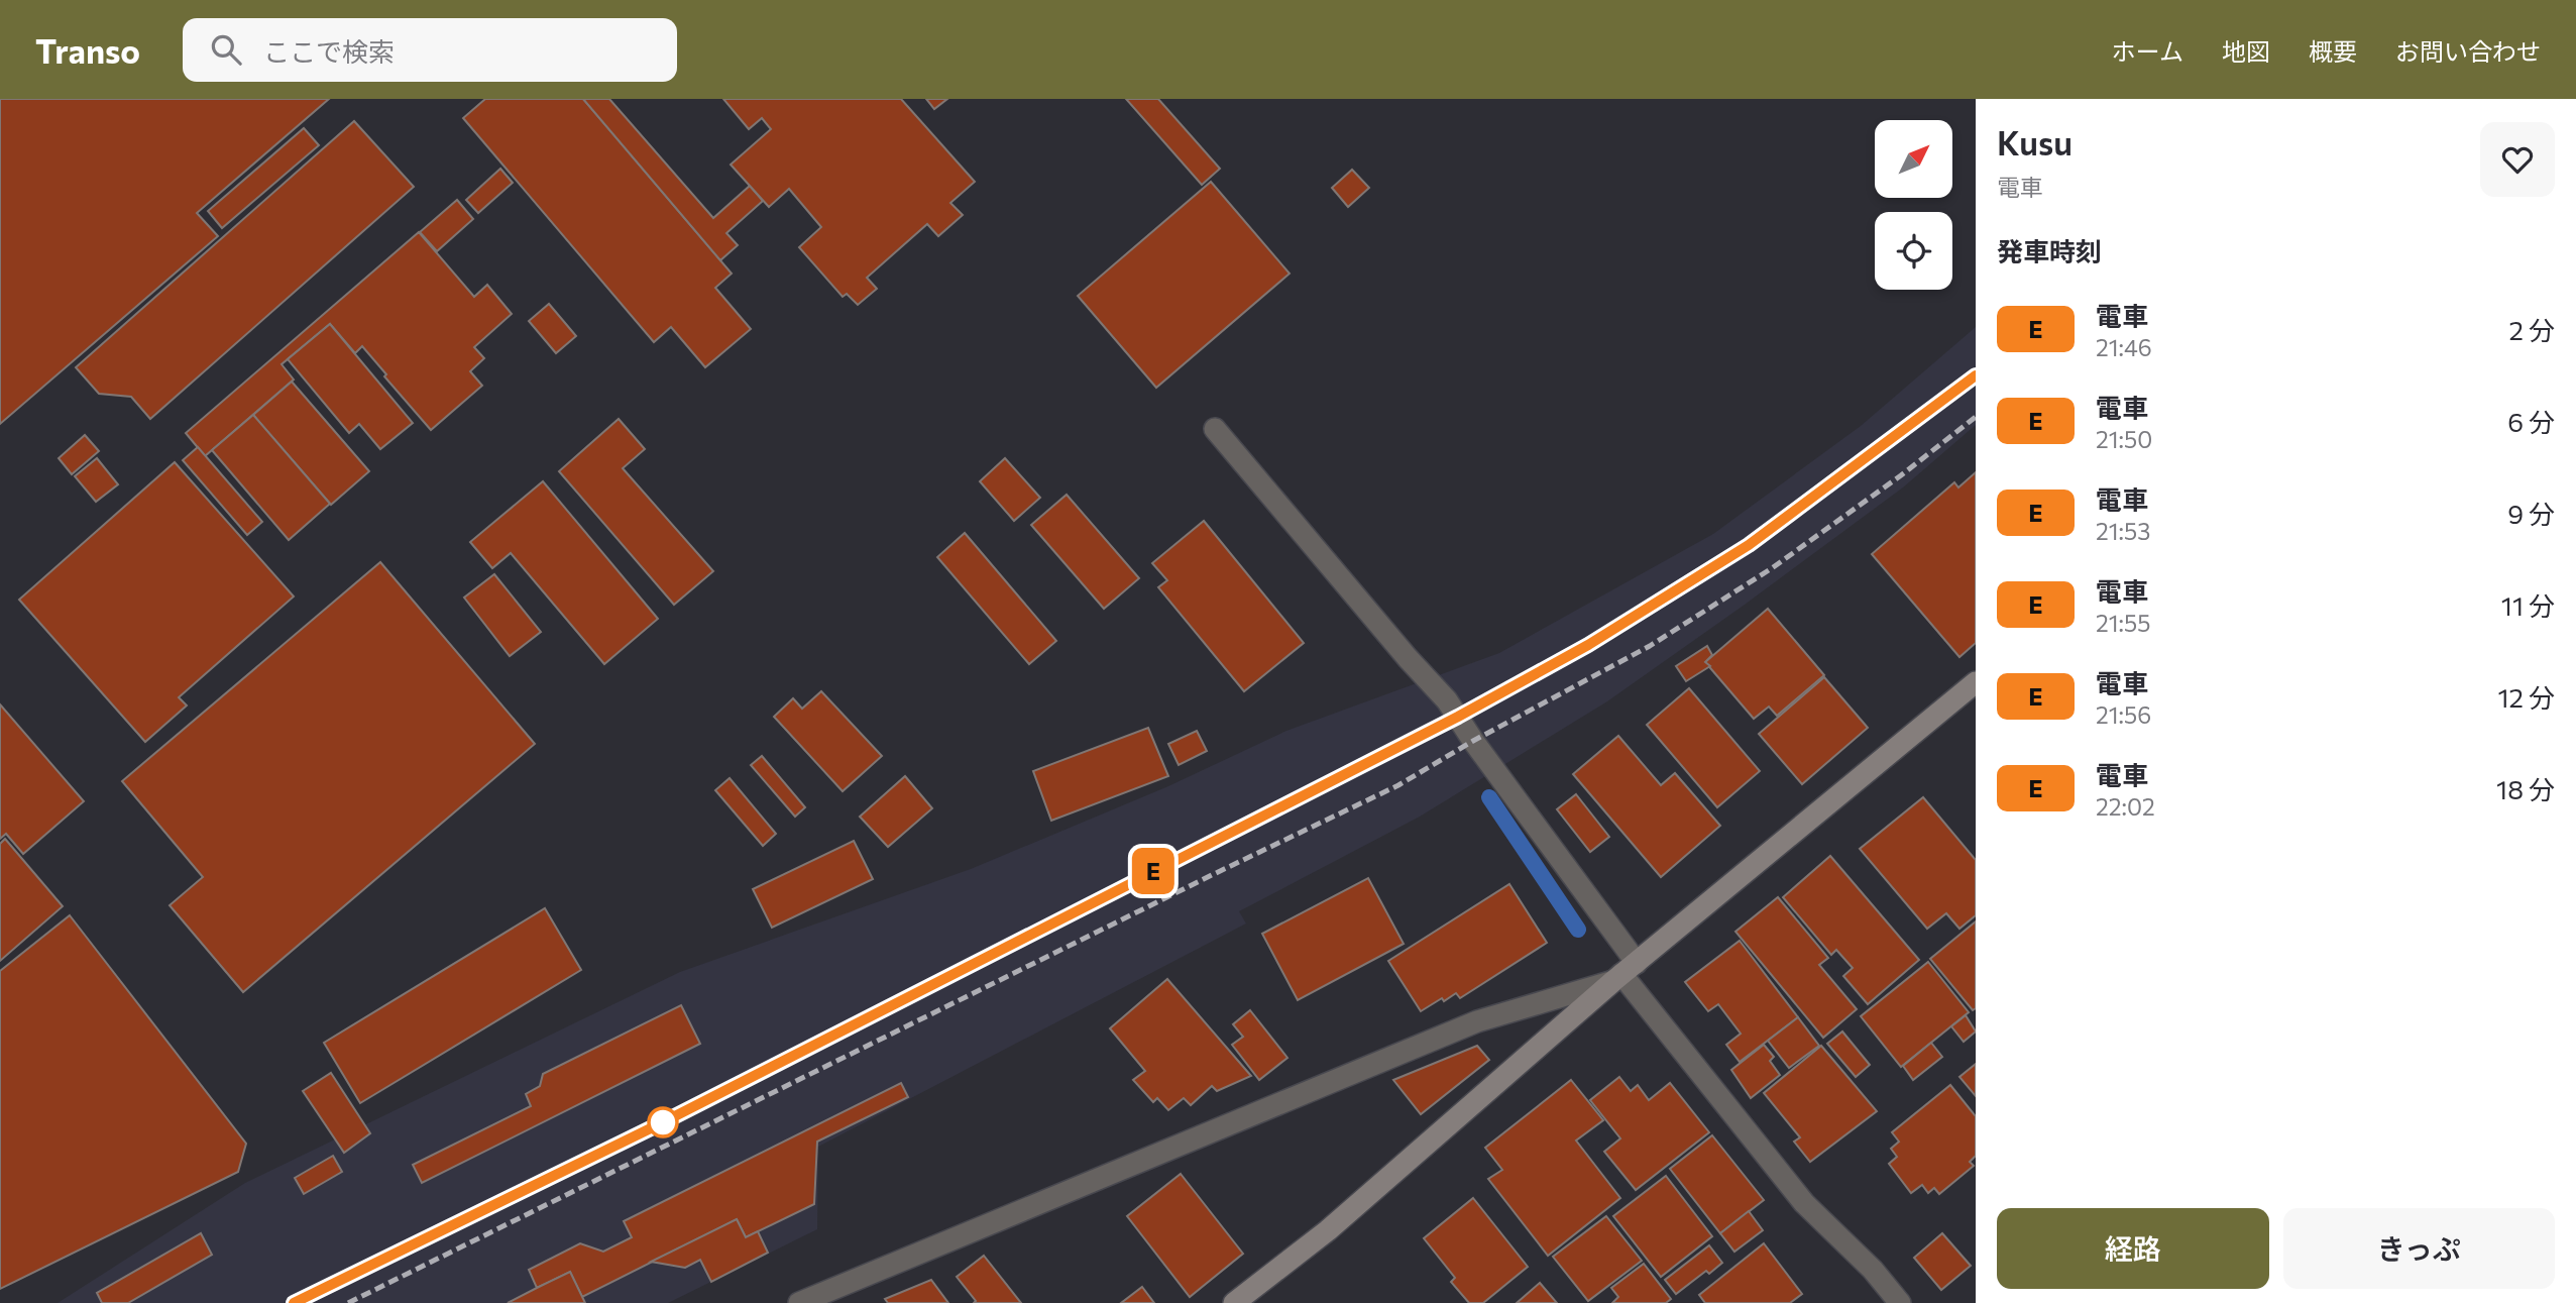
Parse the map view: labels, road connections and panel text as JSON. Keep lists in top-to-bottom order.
{
  "north": "top right",
  "page": {
    "header": "Transo",
    "search": "ここで検索",
    "nav": [
      "ホーム",
      "地図",
      "概要",
      "お問い合わせ"
    ],
    "on_map": "E",
    "heading": [
      ["Kusu", "電車"],
      "発車時刻"
    ],
    "list": [
      {
        "mark": "E",
        "name": "電車",
        "note": "21:46",
        "value": "2 分"
      },
      {
        "mark": "E",
        "name": "電車",
        "note": "21:50",
        "value": "6 分"
      },
      {
        "mark": "E",
        "name": "電車",
        "note": "21:53",
        "value": "9 分"
      },
      {
        "mark": "E",
        "name": "電車",
        "note": "21:55",
        "value": "11 分"
      },
      {
        "mark": "E",
        "name": "電車",
        "note": "21:56",
        "value": "12 分"
      },
      {
        "mark": "E",
        "name": "電車",
        "note": "22:02",
        "value": "18 分"
      }
    ],
    "buttons": ["経路", "きっぷ"]
  }
}
